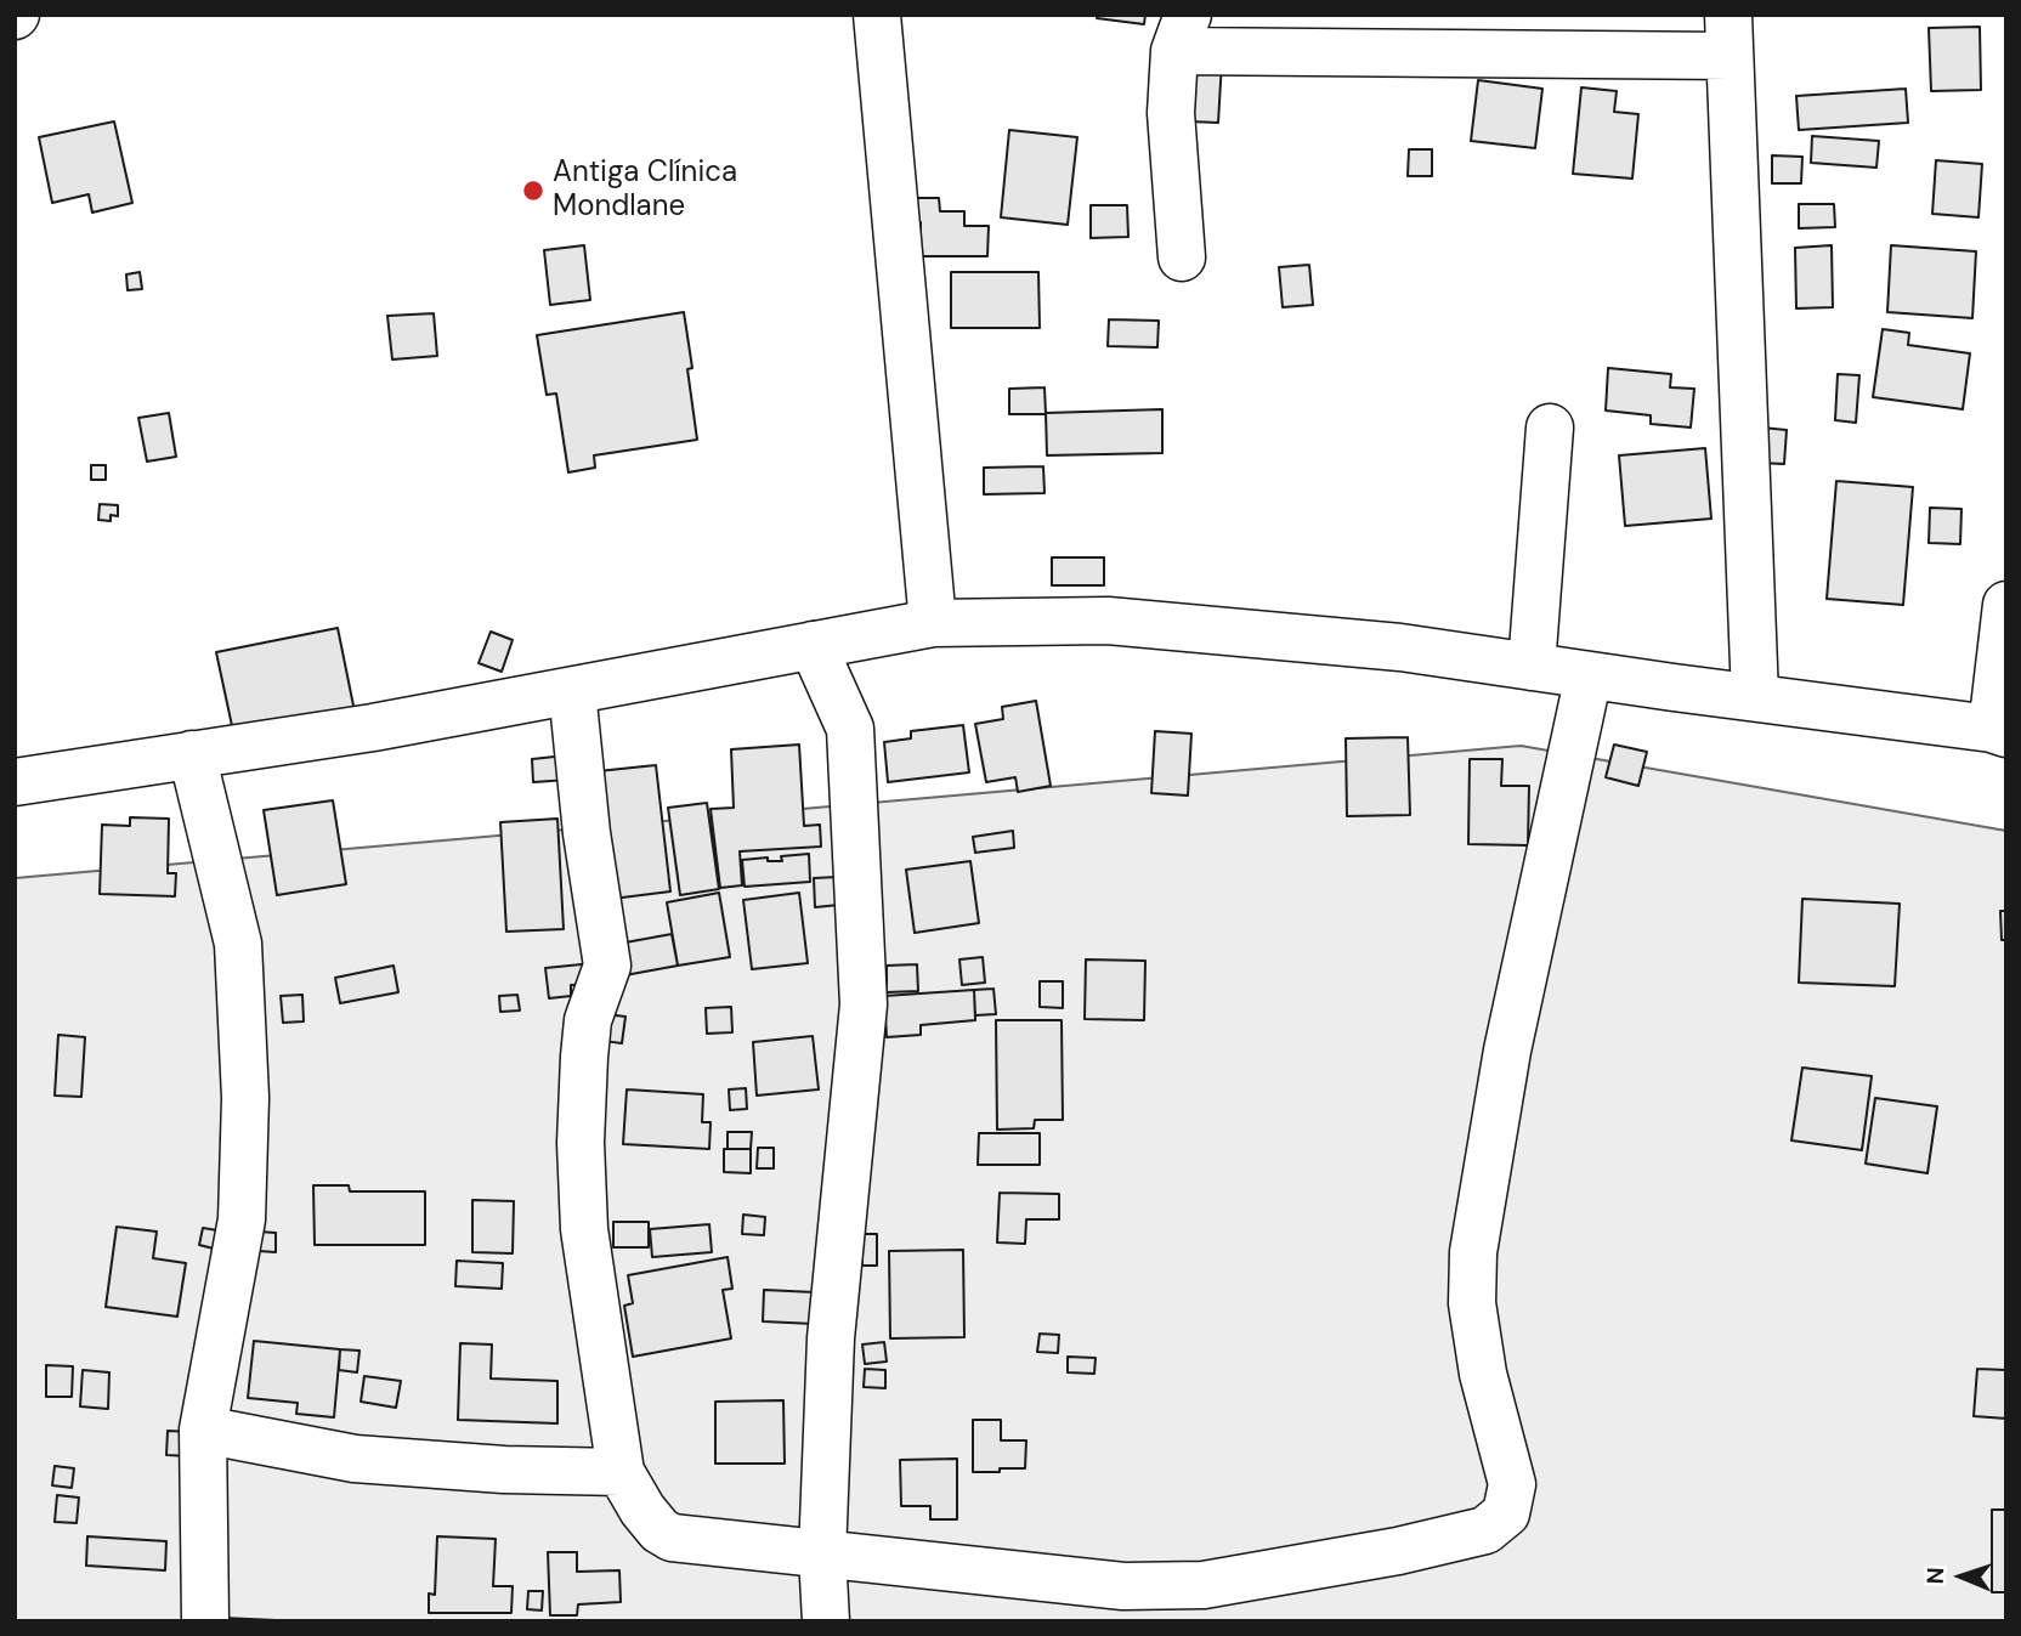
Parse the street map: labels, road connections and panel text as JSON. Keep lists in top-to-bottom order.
{
  "places": ["Antiga Clínica Mondlane"],
  "north": "left"
}
